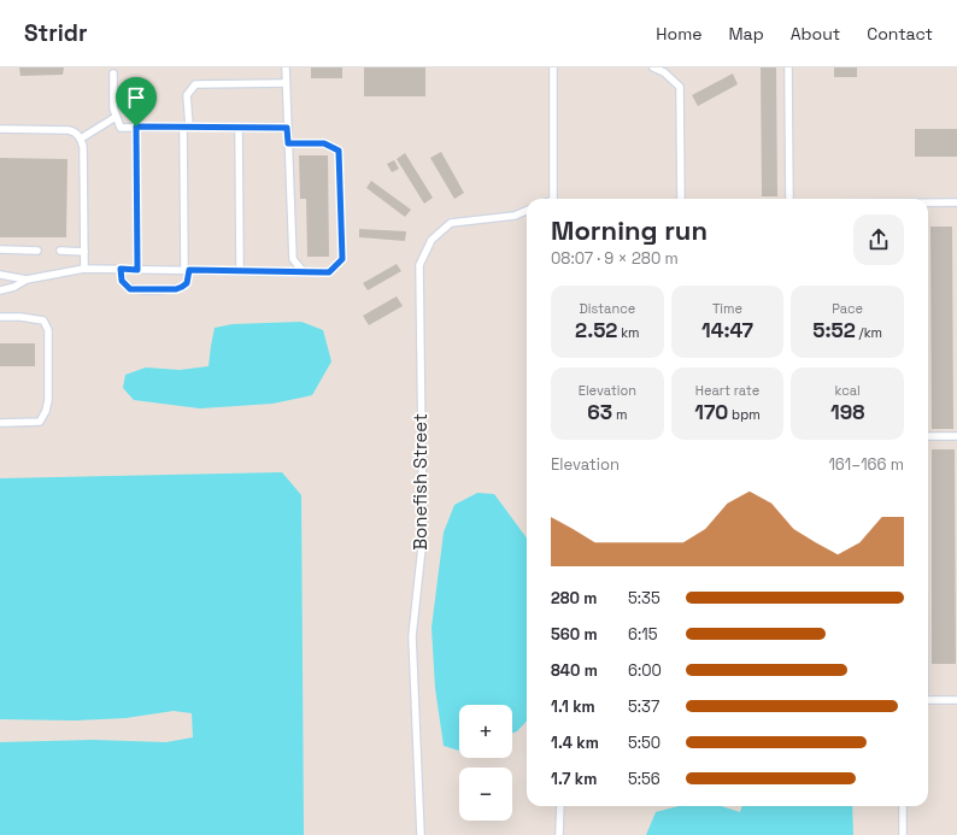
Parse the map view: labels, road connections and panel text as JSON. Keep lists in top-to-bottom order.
{
  "streets": {
    "lane": ["Bonefish Street"]
  },
  "page": {
    "header": "Stridr",
    "nav": [
      "Home",
      "Map",
      "About",
      "Contact"
    ],
    "heading": ["Morning run", "08:07 · 9 × 280 m"],
    "stats": [
      ["Distance", "2.52 km"],
      ["Time", "14:47"],
      ["Pace", "5:52 /km"],
      ["Elevation", "63 m"],
      ["Heart rate", "170 bpm"],
      ["kcal", "198"]
    ],
    "chart": ["Elevation", "161–166 m"],
    "list": [
      {
        "name": "280 m",
        "note": "5:35"
      },
      {
        "name": "560 m",
        "note": "6:15"
      },
      {
        "name": "840 m",
        "note": "6:00"
      },
      {
        "name": "1.1 km",
        "note": "5:37"
      },
      {
        "name": "1.4 km",
        "note": "5:50"
      },
      {
        "name": "1.7 km",
        "note": "5:56"
      }
    ],
    "map_buttons": ["+", "−"]
  }
}
